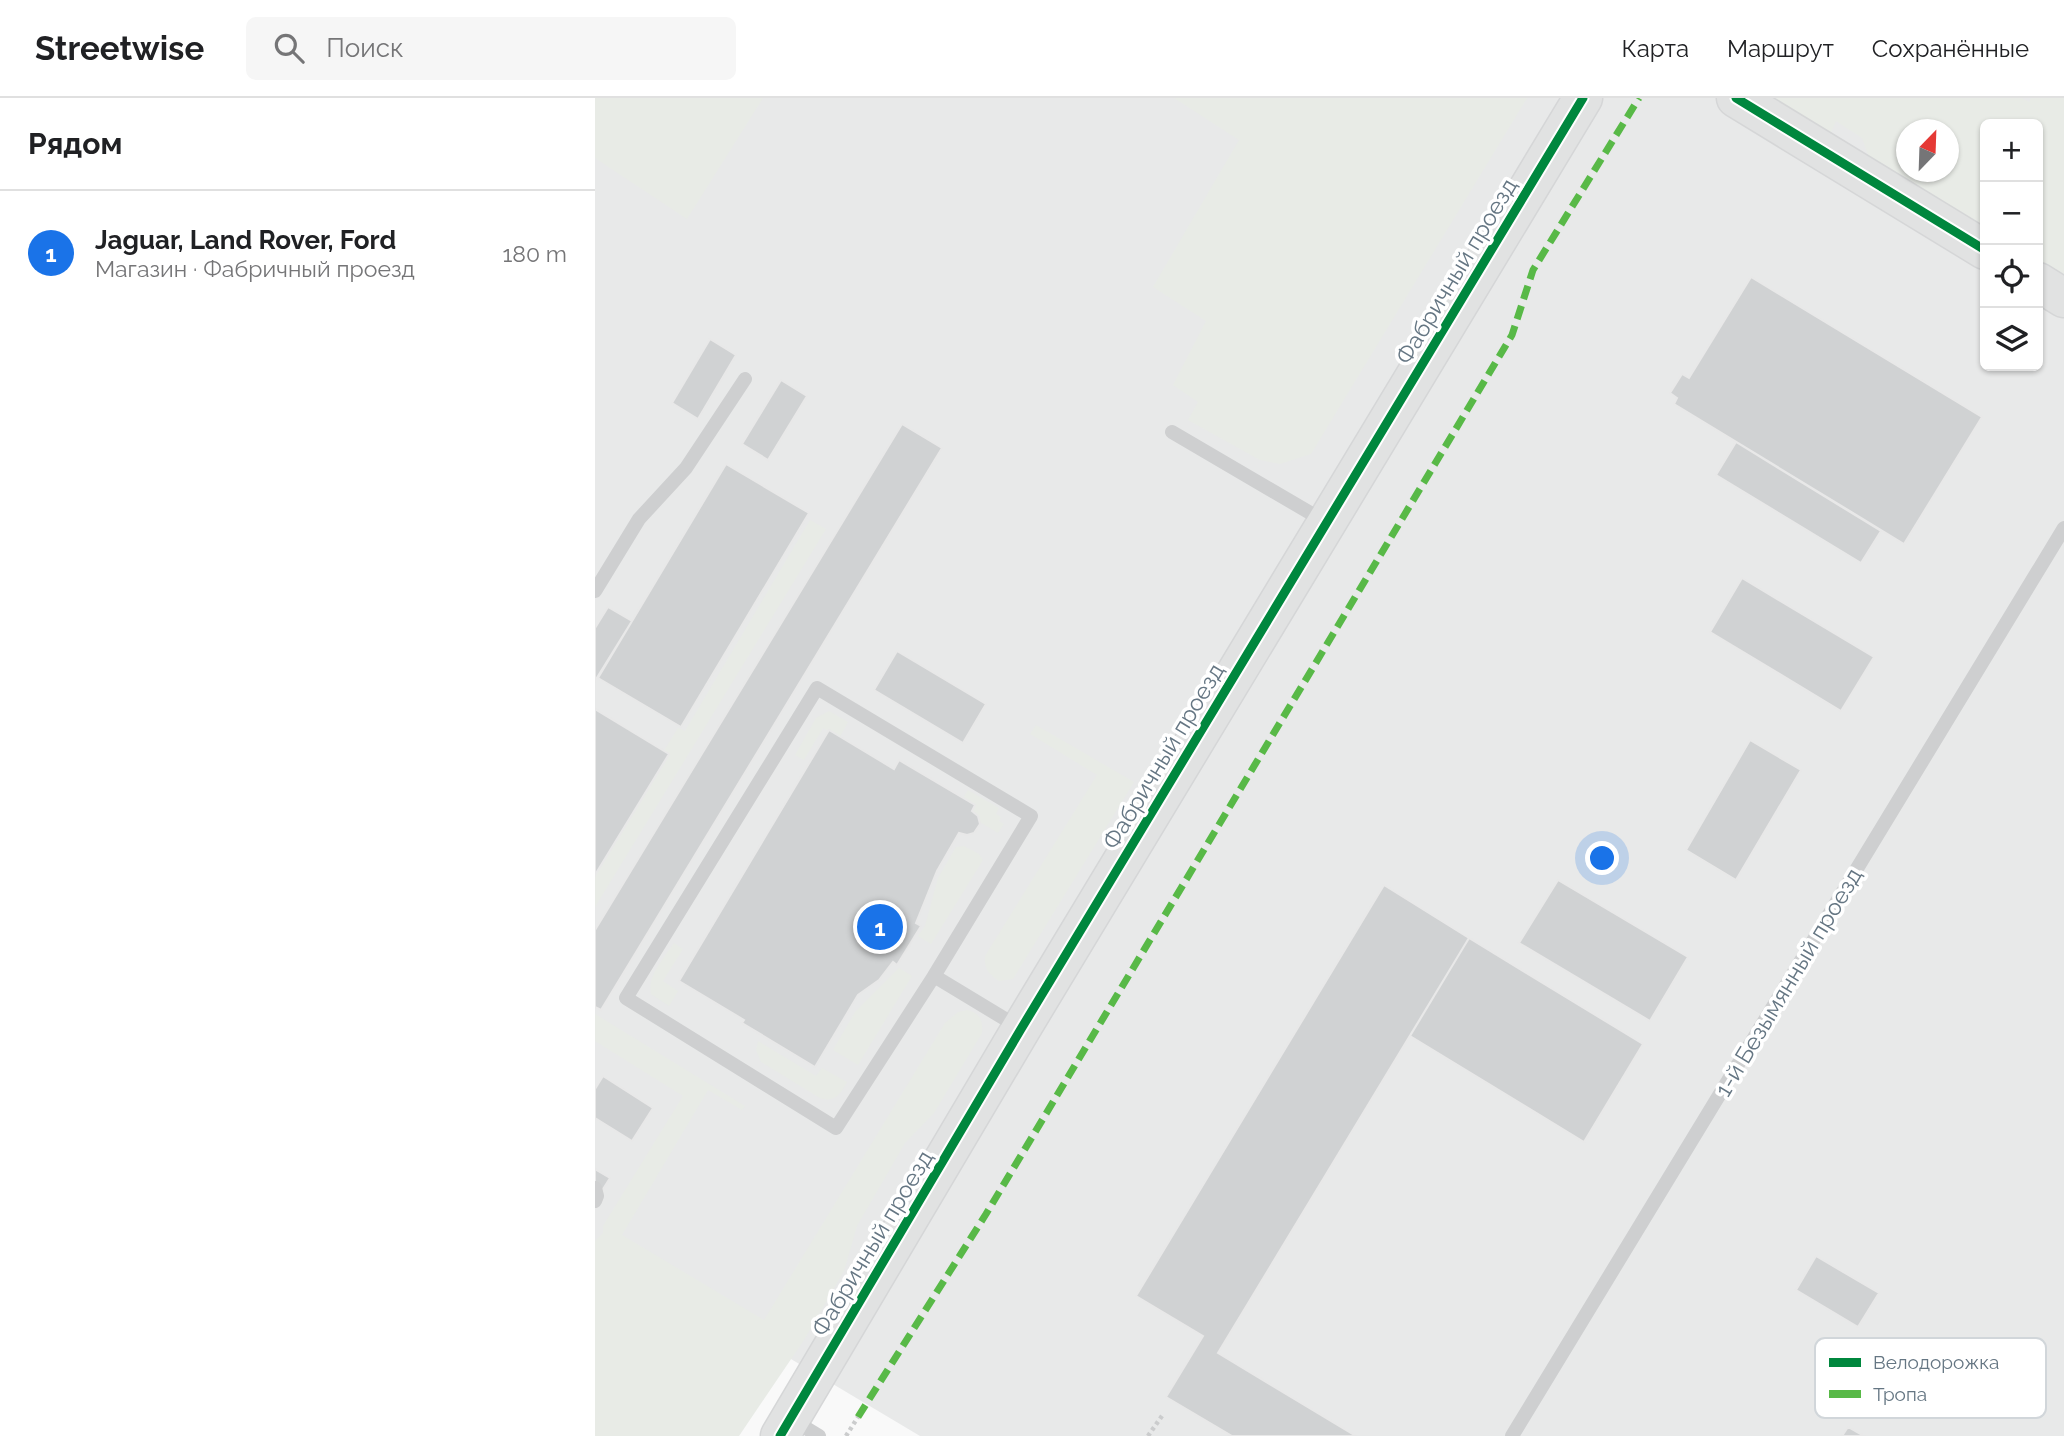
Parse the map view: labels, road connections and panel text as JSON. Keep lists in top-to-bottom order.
{
  "streets": {
    "street": ["Фабричный проезд"],
    "lane": ["1-й Безымянный проезд"]
  },
  "legend": ["Велодорожка", "Тропа"],
  "north": "top right",
  "page": {
    "header": "Streetwise",
    "search": "Поиск",
    "nav": ["Карта", "Маршрут", "Сохранённые"],
    "heading": "Рядом",
    "map_buttons": ["+", "−"],
    "list": [
      {
        "mark": "1",
        "name": "Jaguar, Land Rover, Ford",
        "note": "Магазин · Фабричный проезд",
        "value": "180 m"
      }
    ],
    "pins": "1"
  }
}
